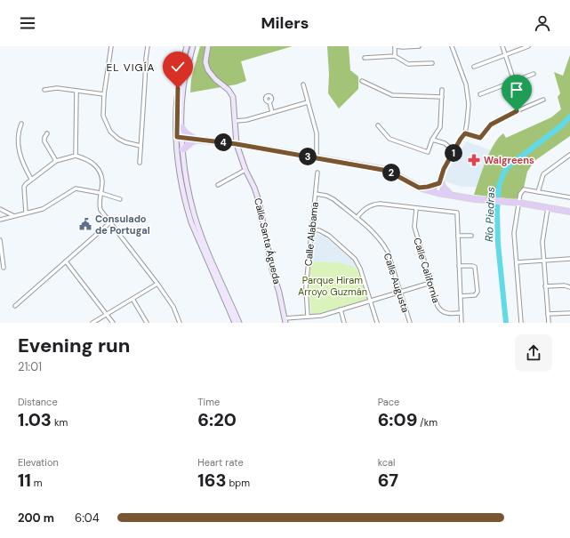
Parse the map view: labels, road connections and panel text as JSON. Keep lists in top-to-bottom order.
{
  "streets": {
    "main road": ["Calle Santa Águeda"],
    "street": ["Calle Alabama", "Calle California", "Calle Augusta"]
  },
  "crossings": [
    ["Calle Alabama", "Calle Augusta"]
  ],
  "districts": ["EL VIGÍA"],
  "water": ["Río Piedras"],
  "parks": ["Parque Hiram Arroyo Guzmán"],
  "places": {
    "pharmacy": ["Walgreens"],
    "public building": ["Consulado de Portugal"]
  },
  "page": {
    "header": "Milers",
    "pins": [
      "4",
      "1",
      "3",
      "2"
    ],
    "heading": ["Evening run", "21:01"],
    "stats": [
      ["Distance", "1.03 km"],
      ["Time", "6:20"],
      ["Pace", "6:09 /km"],
      ["Elevation", "11 m"],
      ["Heart rate", "163 bpm"],
      ["kcal", "67"]
    ],
    "list": [
      {
        "name": "200 m",
        "note": "6:04"
      }
    ]
  }
}
